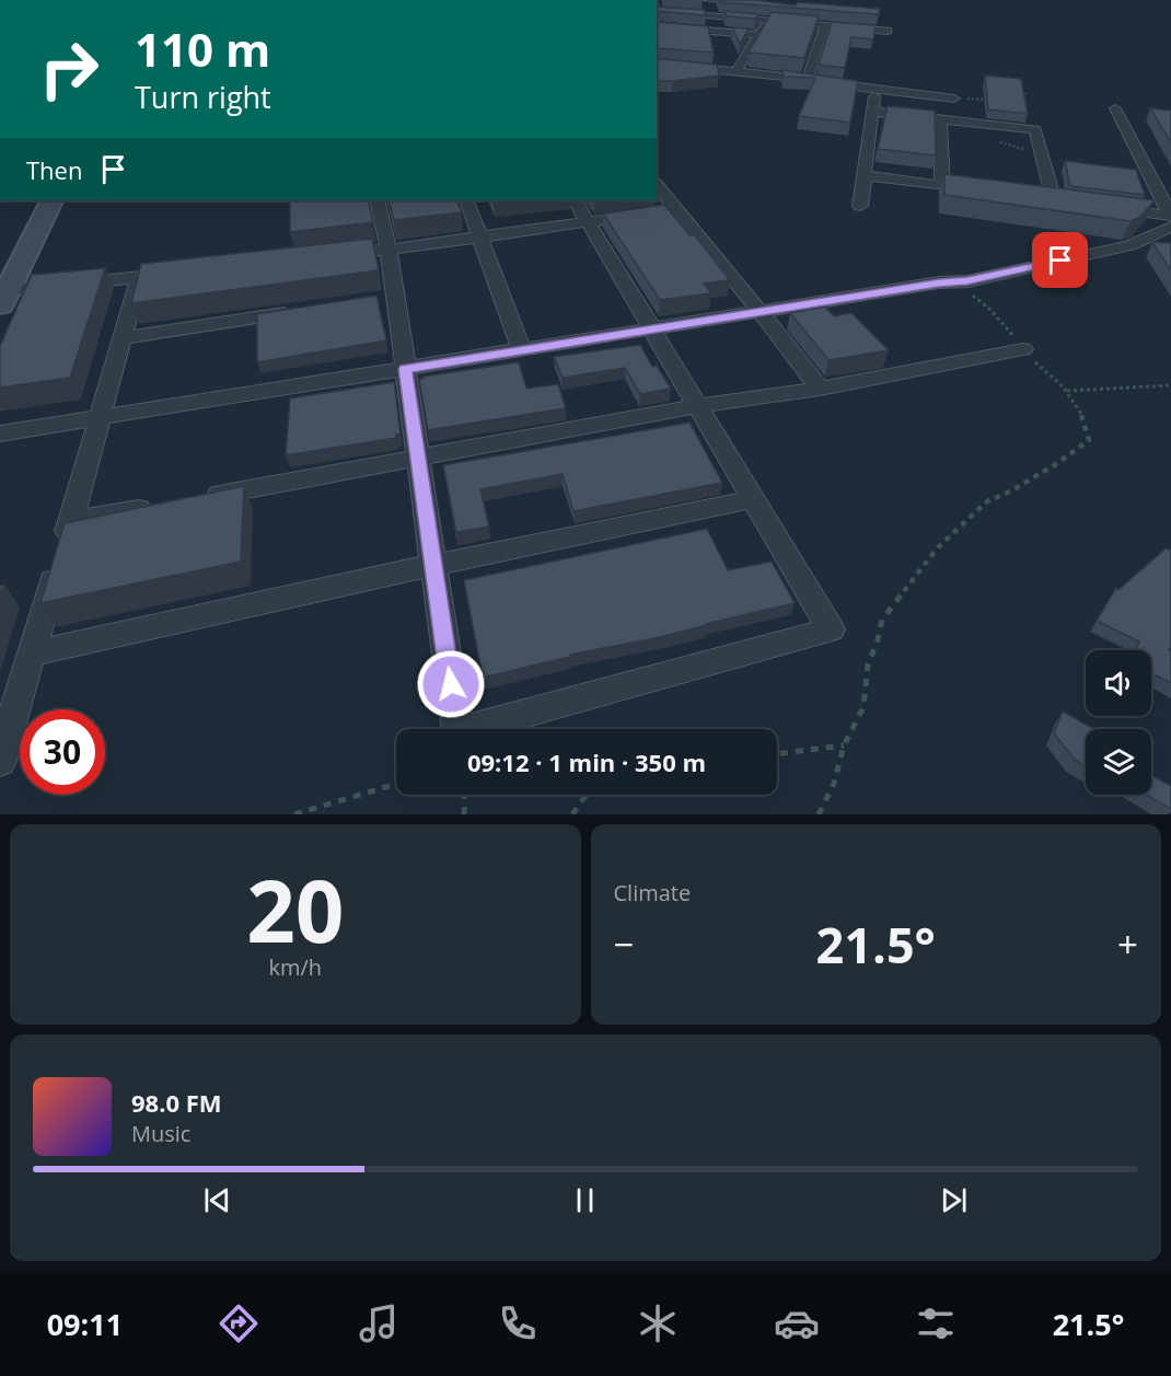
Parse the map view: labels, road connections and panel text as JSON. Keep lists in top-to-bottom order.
{
  "page": {
    "turn": ["110 m", "Turn right"],
    "then": "Then",
    "limit": "30",
    "trip": "09:12 · 1 min · 350 m",
    "tile": [
      ["20", "km/h"],
      "Climate"
    ],
    "heat": ["−", "21.5°", "+"],
    "song": ["98.0 FM", "Music"],
    "tabs": ["09:11", "21.5°"]
  }
}
